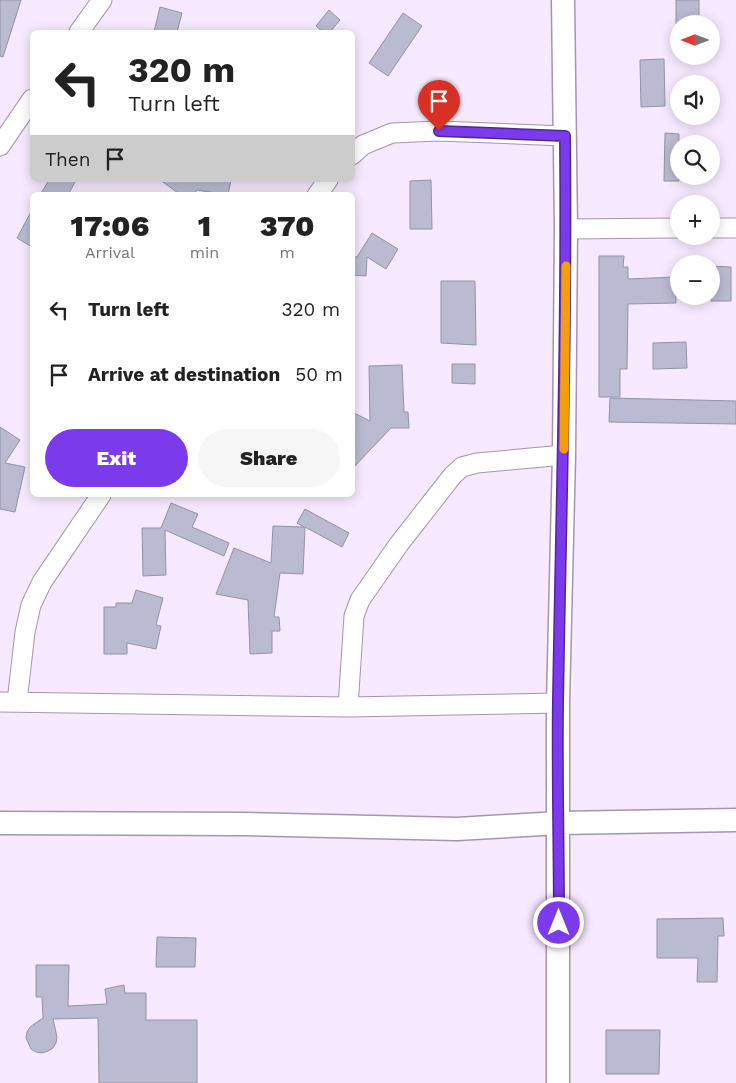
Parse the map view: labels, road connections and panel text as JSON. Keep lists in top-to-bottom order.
{
  "north": "left",
  "page": {
    "map_buttons": ["+", "−"],
    "turn": ["320 m", "Turn left"],
    "then": "Then",
    "eta": [
      "17:06",
      "Arrival",
      "1",
      "min",
      "370",
      "m"
    ],
    "list": [
      {
        "name": "Turn left",
        "value": "320 m"
      },
      {
        "name": "Arrive at destination",
        "value": "50 m"
      }
    ],
    "buttons": ["Exit", "Share"]
  }
}
